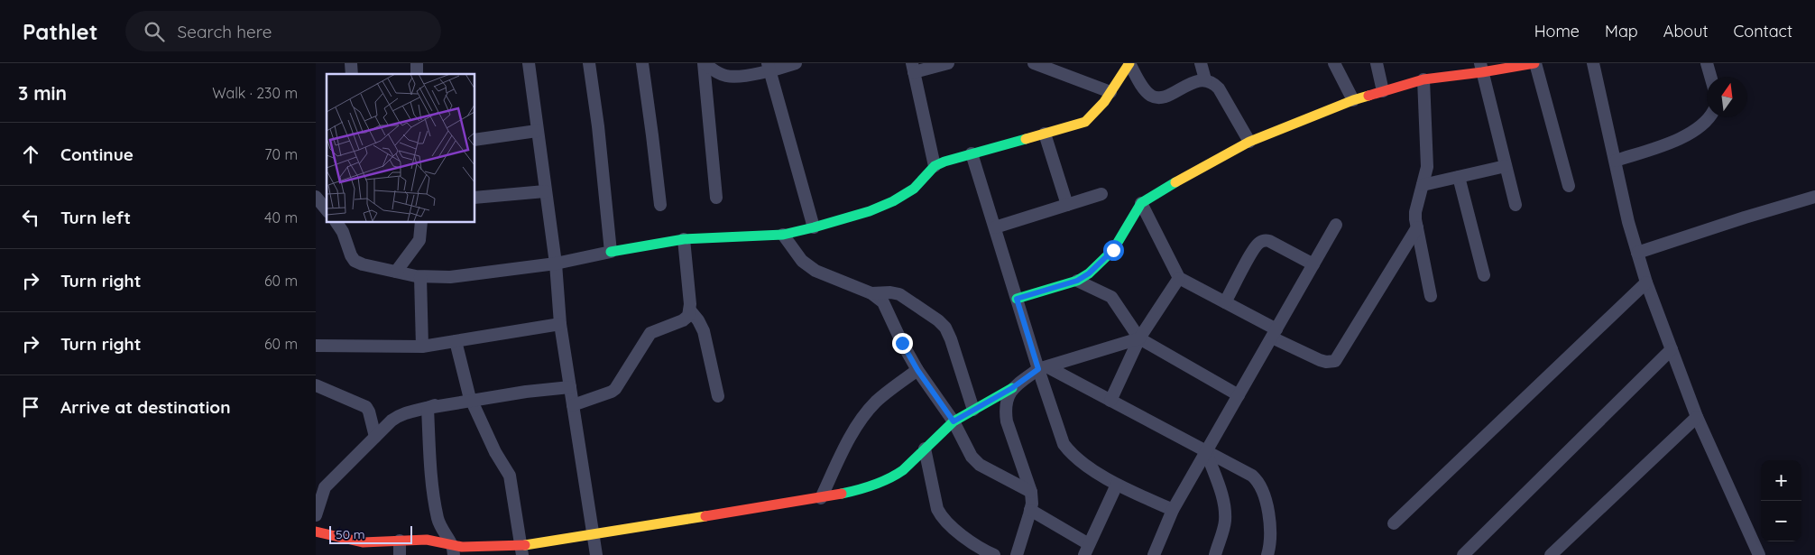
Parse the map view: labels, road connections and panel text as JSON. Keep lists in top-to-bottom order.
{
  "scale_bar": "50 m",
  "north": "top",
  "page": {
    "header": "Pathlet",
    "search": "Search here",
    "nav": [
      "Home",
      "Map",
      "About",
      "Contact"
    ],
    "heading": ["3 min", "Walk · 230 m"],
    "list": [
      ["Continue", "70 m"],
      ["Turn left", "40 m"],
      ["Turn right", "60 m"],
      ["Turn right", "60 m"],
      "Arrive at destination"
    ],
    "map_buttons": ["+", "−"],
    "scale": "50 m"
  }
}
